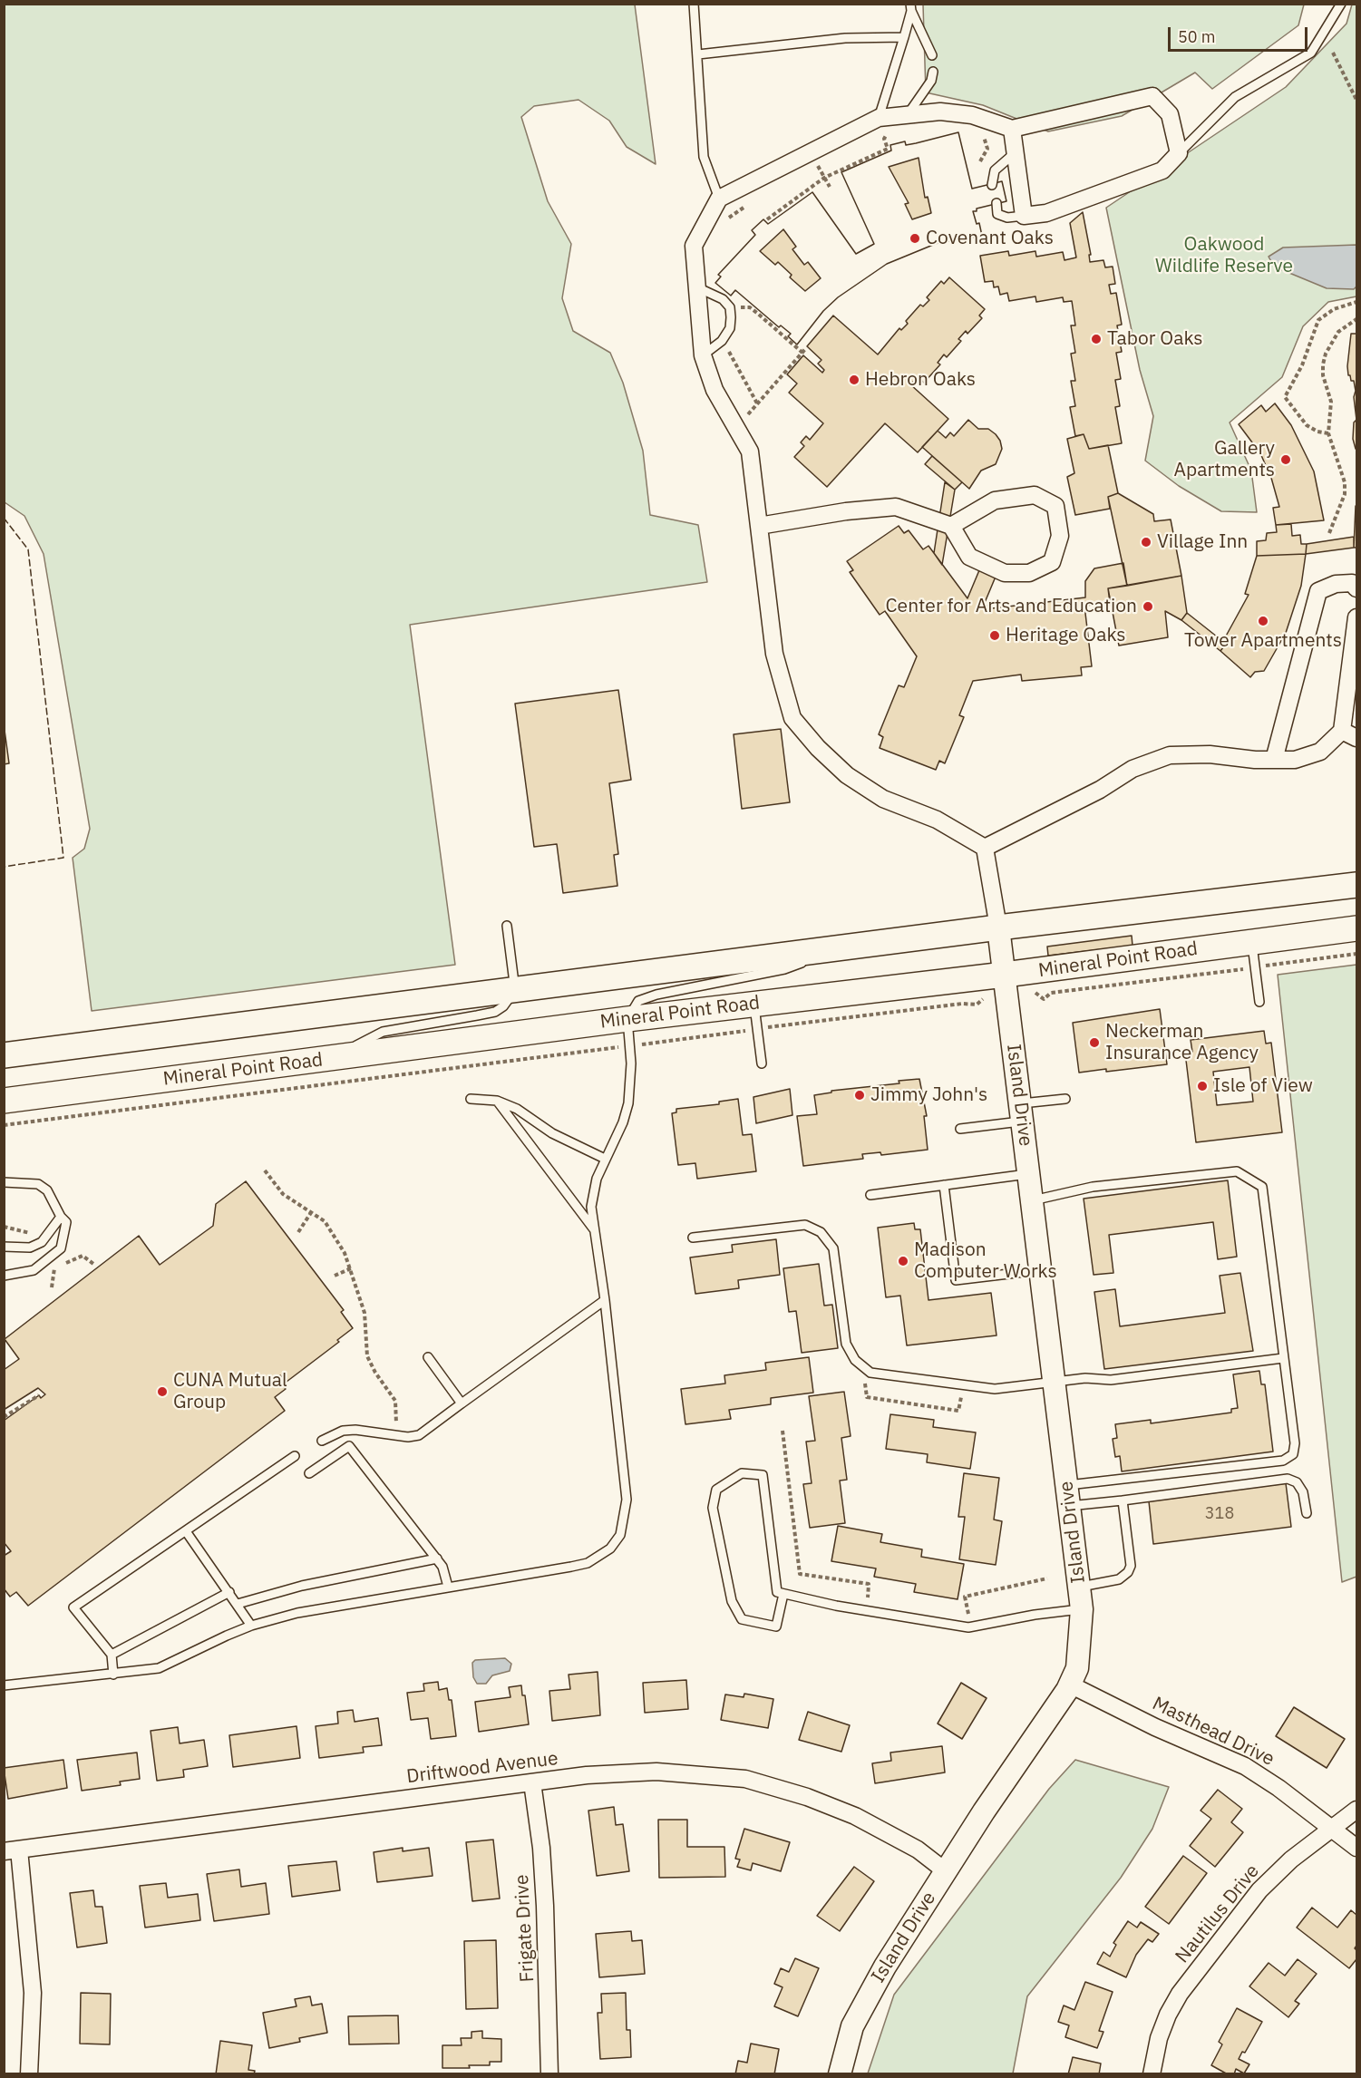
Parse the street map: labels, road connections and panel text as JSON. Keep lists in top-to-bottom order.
{
  "streets": {
    "main road": ["Mineral Point Road"],
    "street": [
      "Island Drive",
      "Masthead Drive",
      "Driftwood Avenue",
      "Nautilus Drive",
      "Frigate Drive"
    ]
  },
  "crossings": [
    ["Mineral Point Road", "Island Drive"],
    ["Island Drive", "Masthead Drive"],
    ["Island Drive", "Driftwood Avenue"],
    ["Masthead Drive", "Nautilus Drive"],
    ["Driftwood Avenue", "Frigate Drive"]
  ],
  "parks": ["Oakwood Wildlife Reserve"],
  "places": [
    "Covenant Oaks",
    "Tabor Oaks",
    "Hebron Oaks",
    "Gallery Apartments",
    "Village Inn",
    "Center for Arts and Education",
    "Tower Apartments",
    "Heritage Oaks",
    "Neckerman Insurance Agency",
    "Isle of View",
    "Jimmy John's",
    "Madison Computer Works",
    "CUNA Mutual Group"
  ],
  "house_numbers": ["318"],
  "scale_bar": "50 m"
}
